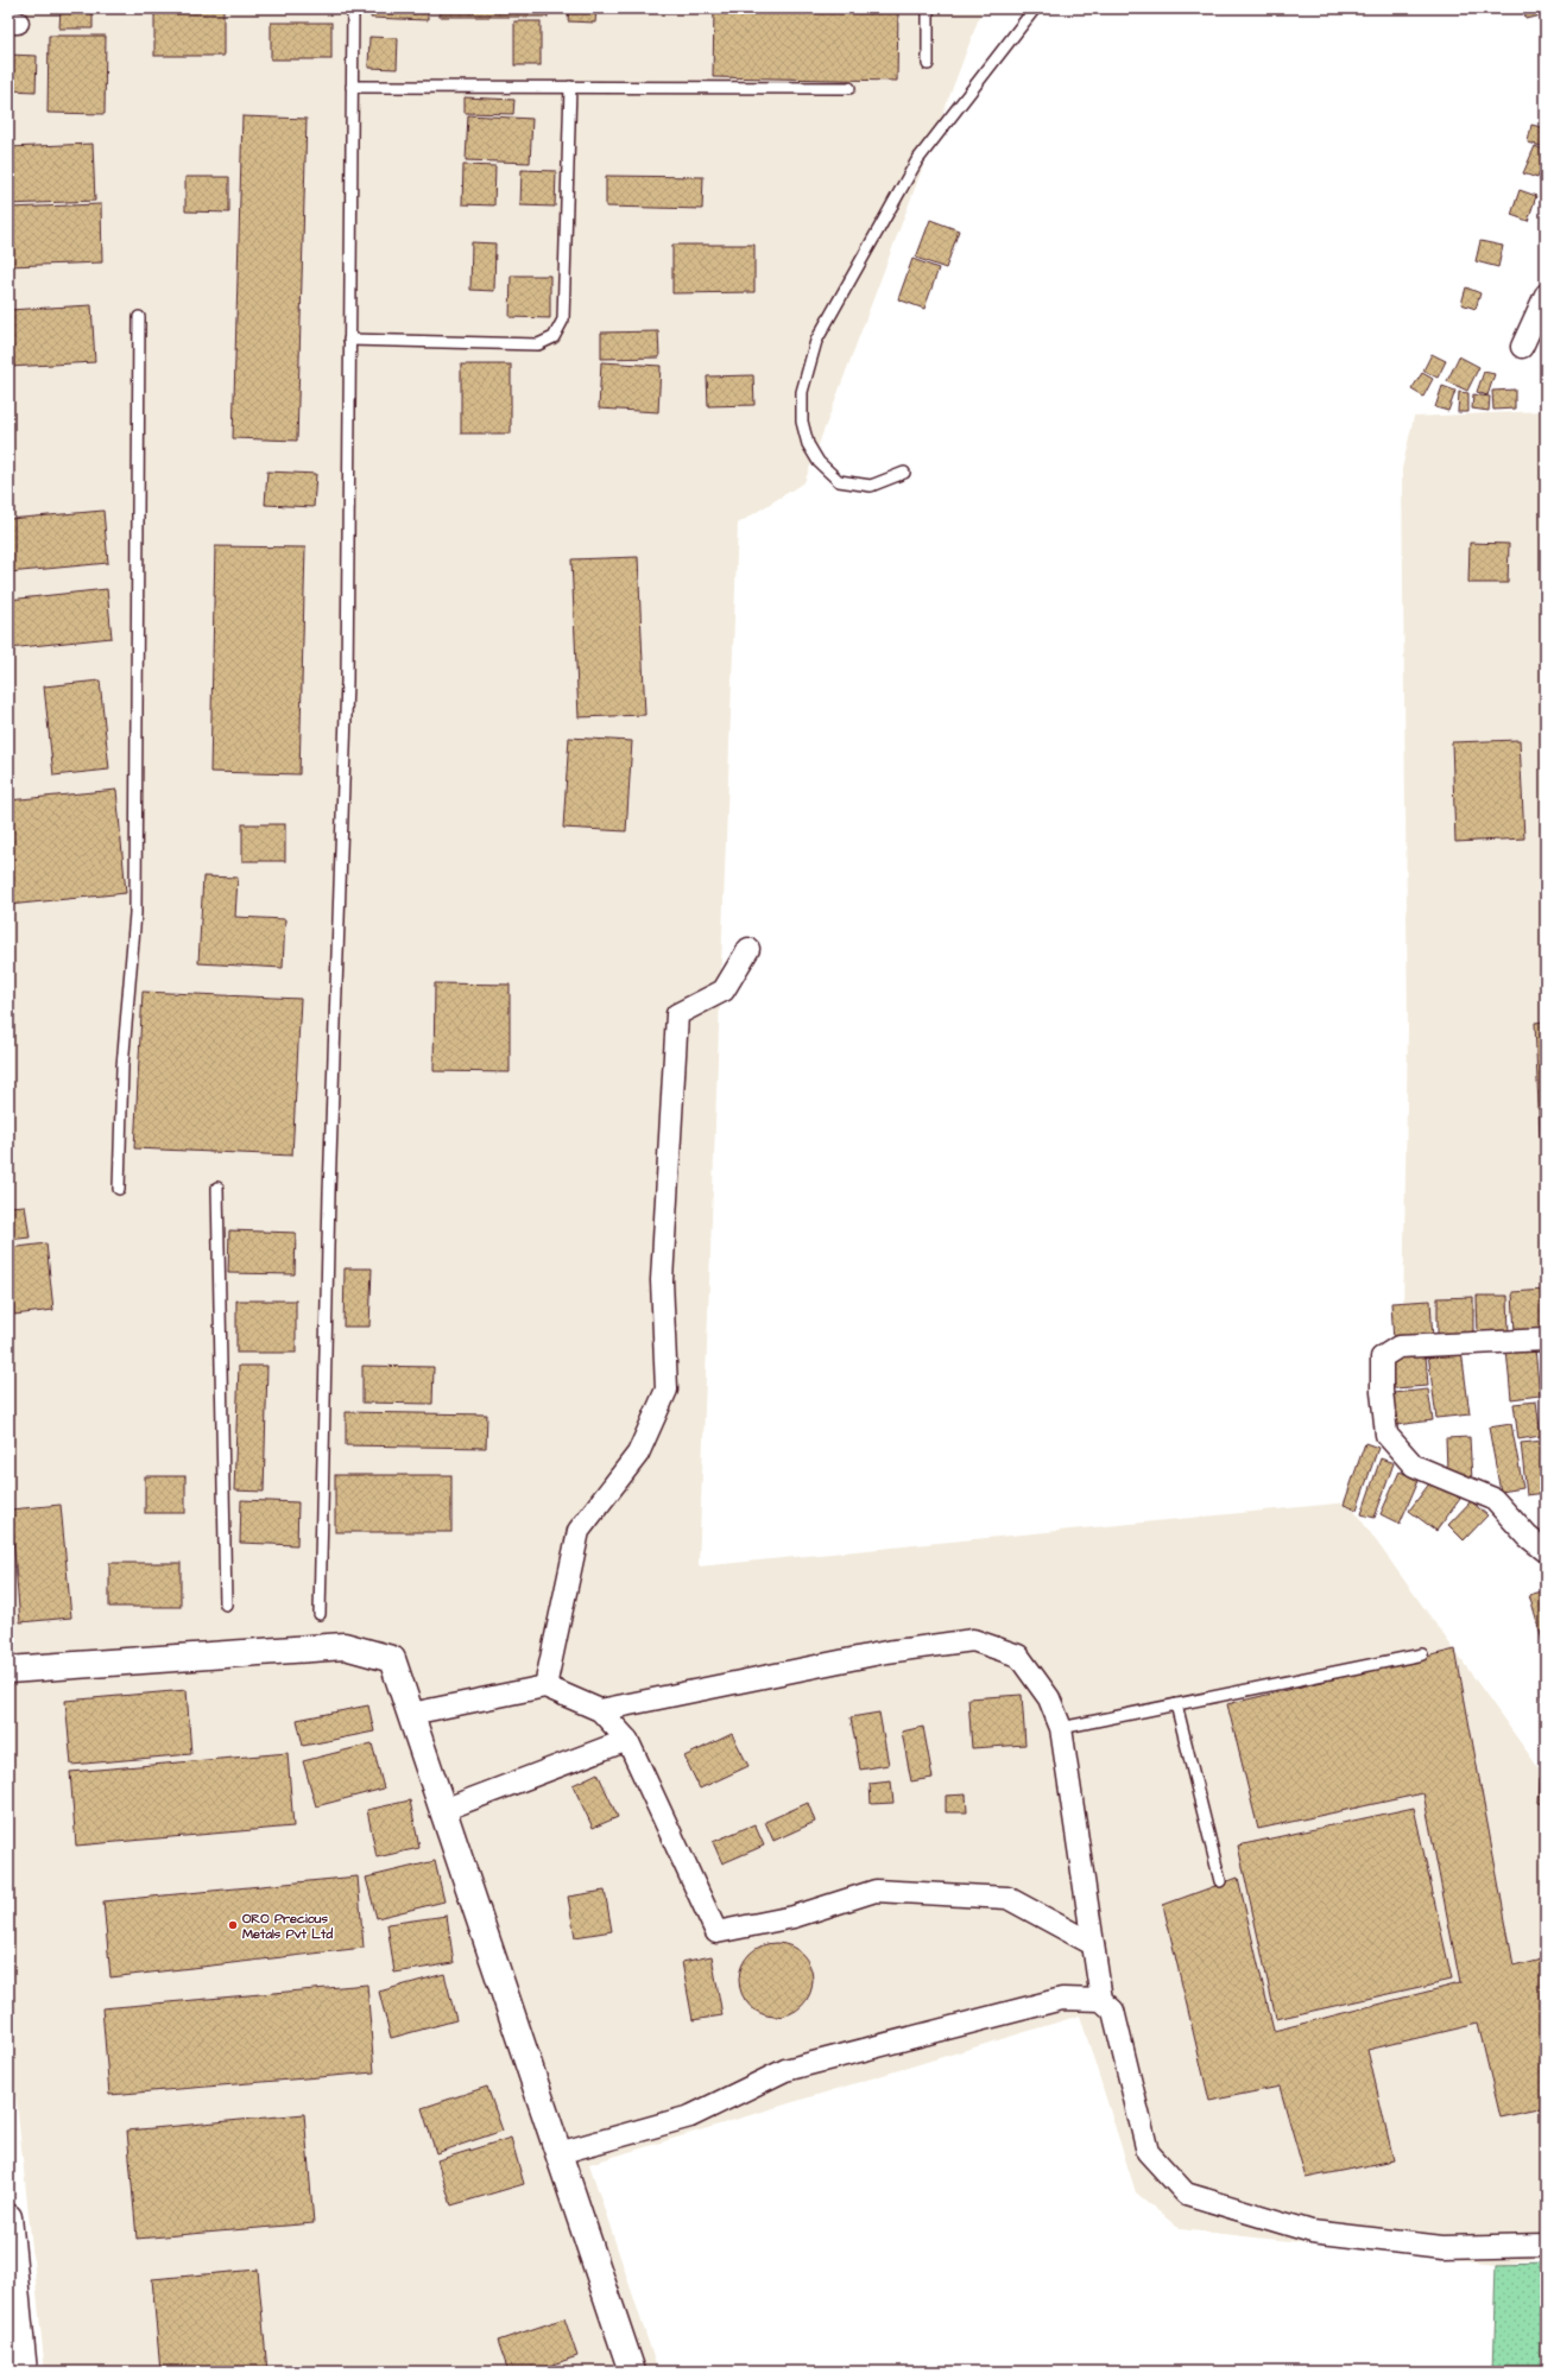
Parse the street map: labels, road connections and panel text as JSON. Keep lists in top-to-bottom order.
{
  "places": ["ORO Precious Metals Pvt Ltd"]
}
